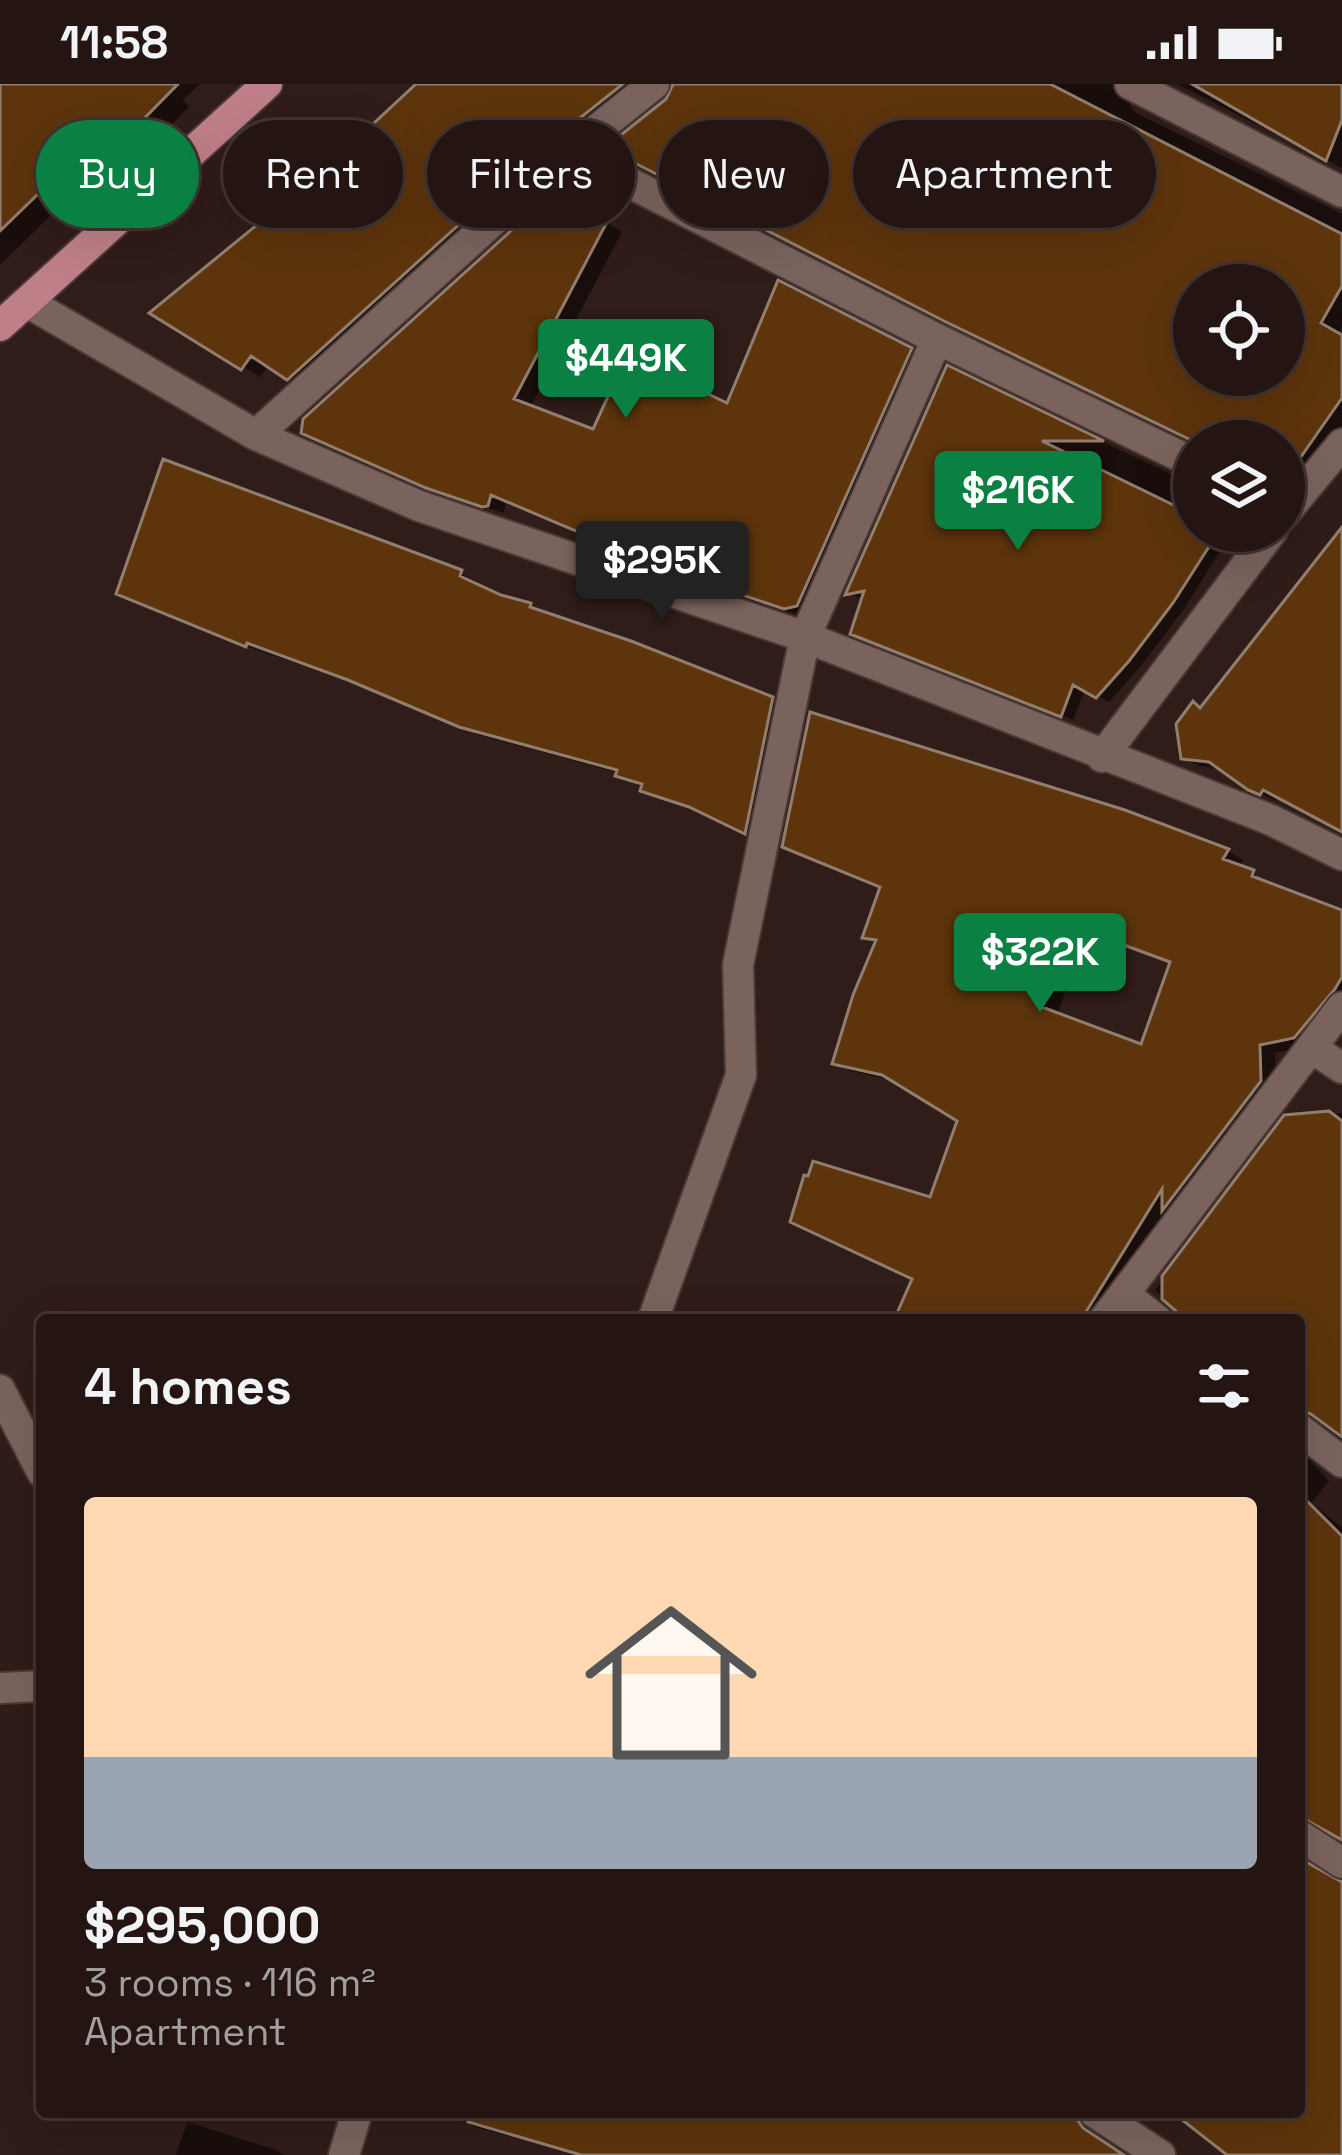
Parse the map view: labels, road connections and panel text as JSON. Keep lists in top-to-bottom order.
{
  "page": {
    "status": "11:58",
    "chip": [
      "Buy",
      "Rent",
      "Filters",
      "New",
      "Apartment"
    ],
    "price": [
      "$449K",
      "$216K",
      "$295K",
      "$322K"
    ],
    "heading": "4 homes",
    "list": [
      {
        "name": "$295,000",
        "note": "3 rooms · 116 m² · Apartment"
      }
    ]
  }
}
